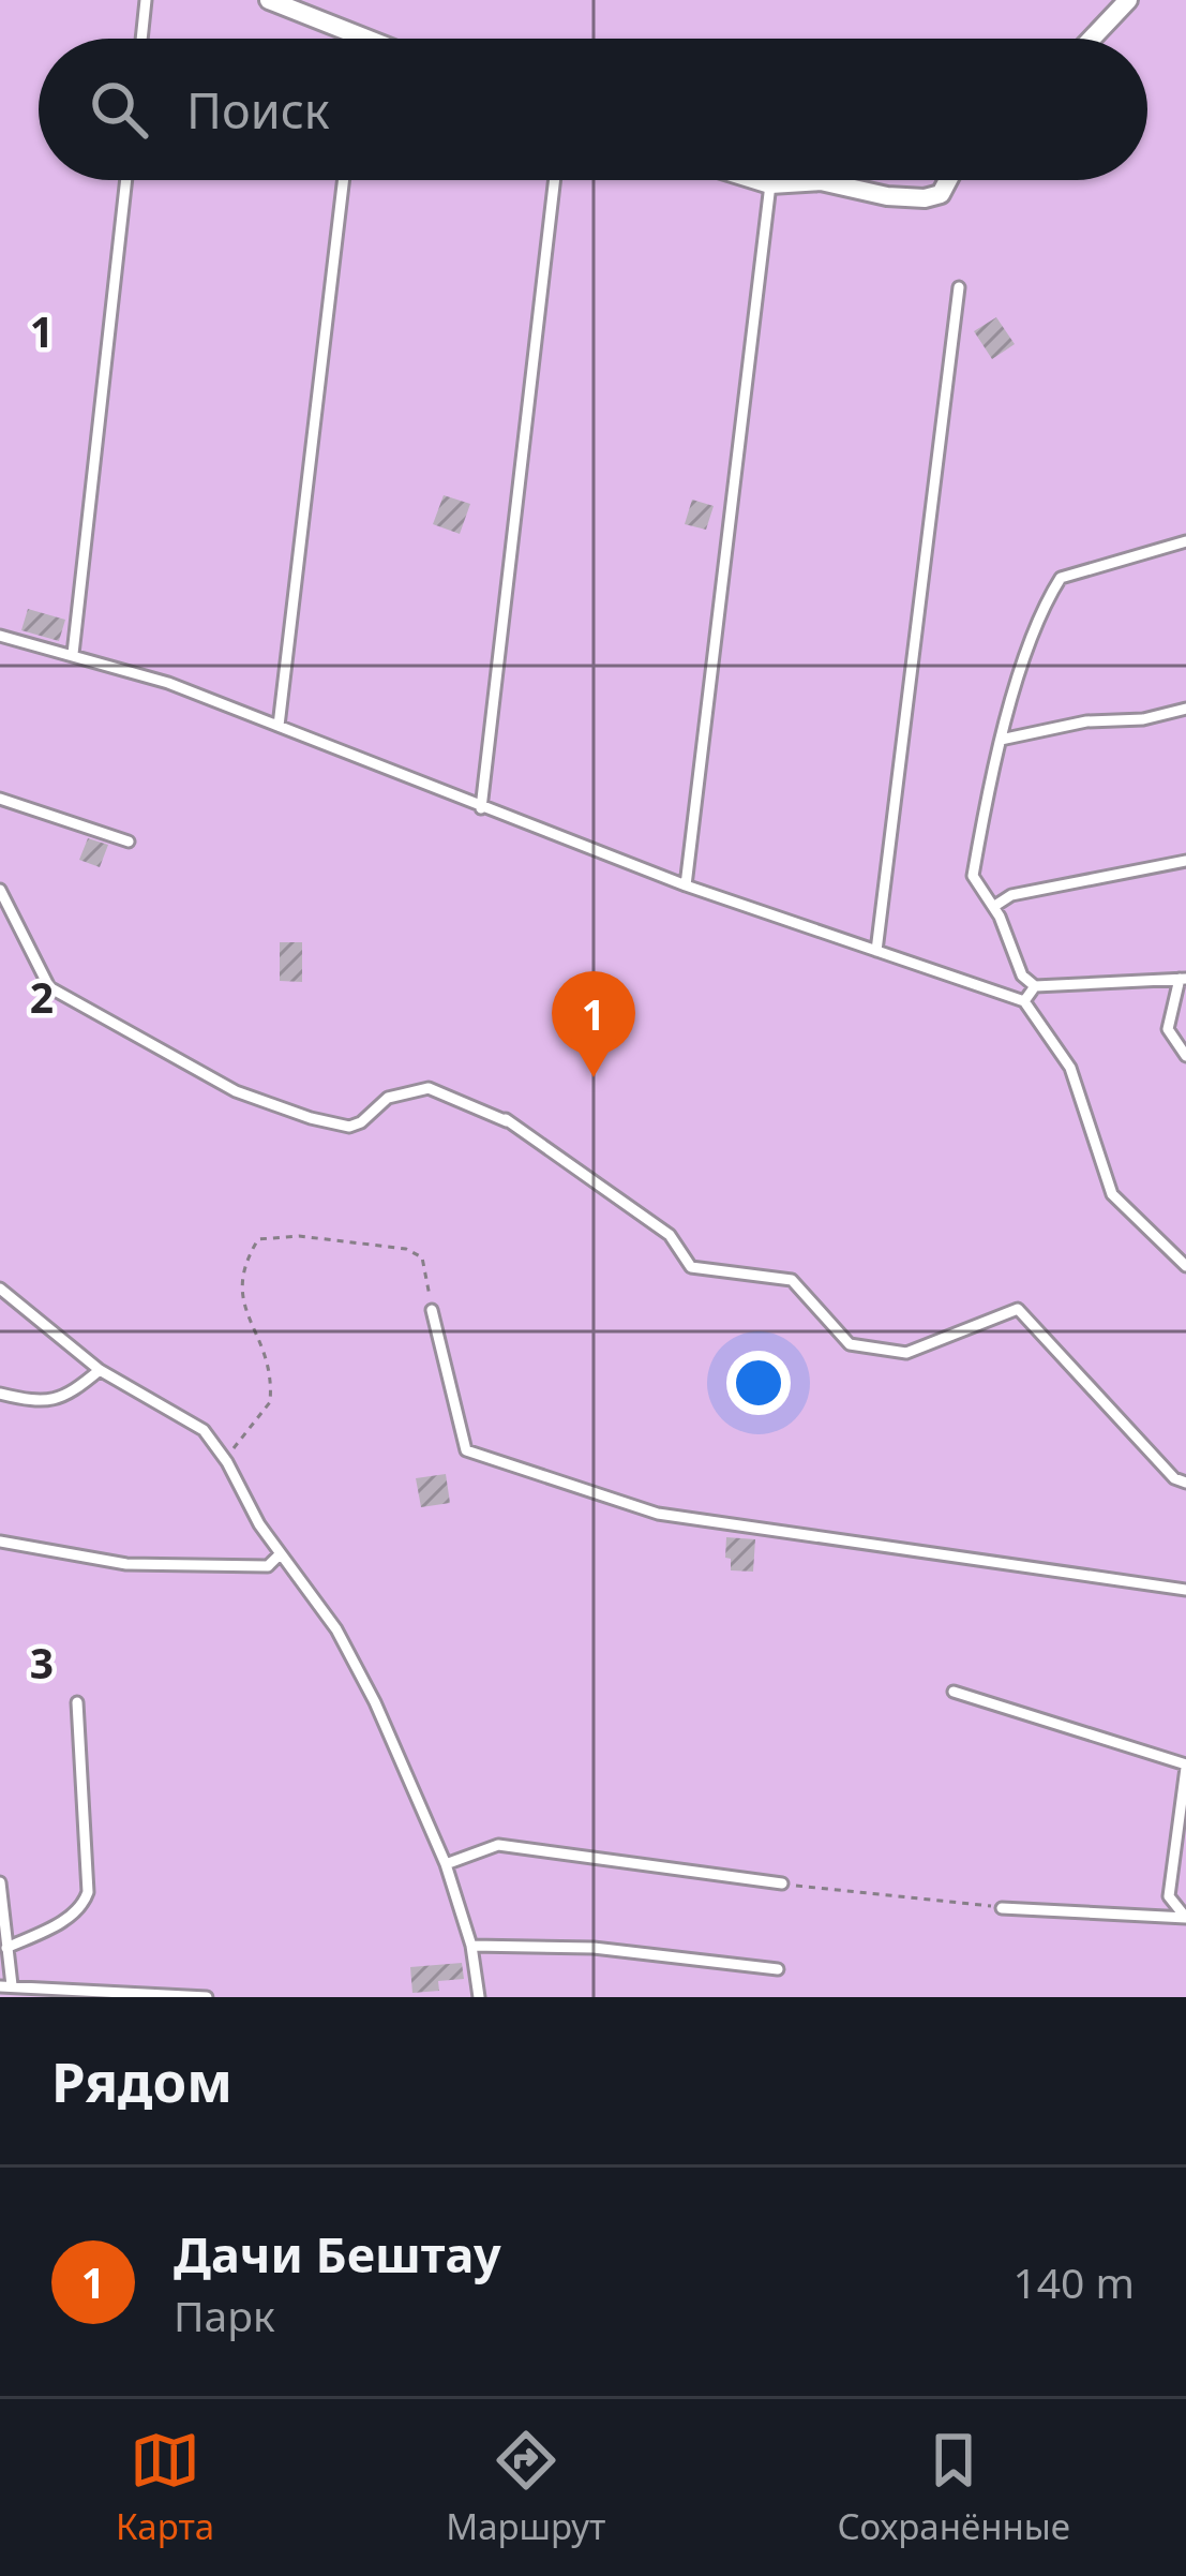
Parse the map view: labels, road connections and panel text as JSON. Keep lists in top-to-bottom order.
{
  "page": {
    "search": "Поиск",
    "pins": "1",
    "heading": "Рядом",
    "list": [
      {
        "mark": "1",
        "name": "Дачи Бештау",
        "note": "Парк",
        "value": "140 m"
      }
    ],
    "nav": ["Карта", "Маршрут", "Сохранённые"]
  },
  "grid": {
    "rows": ["1", "2", "3"]
  }
}
